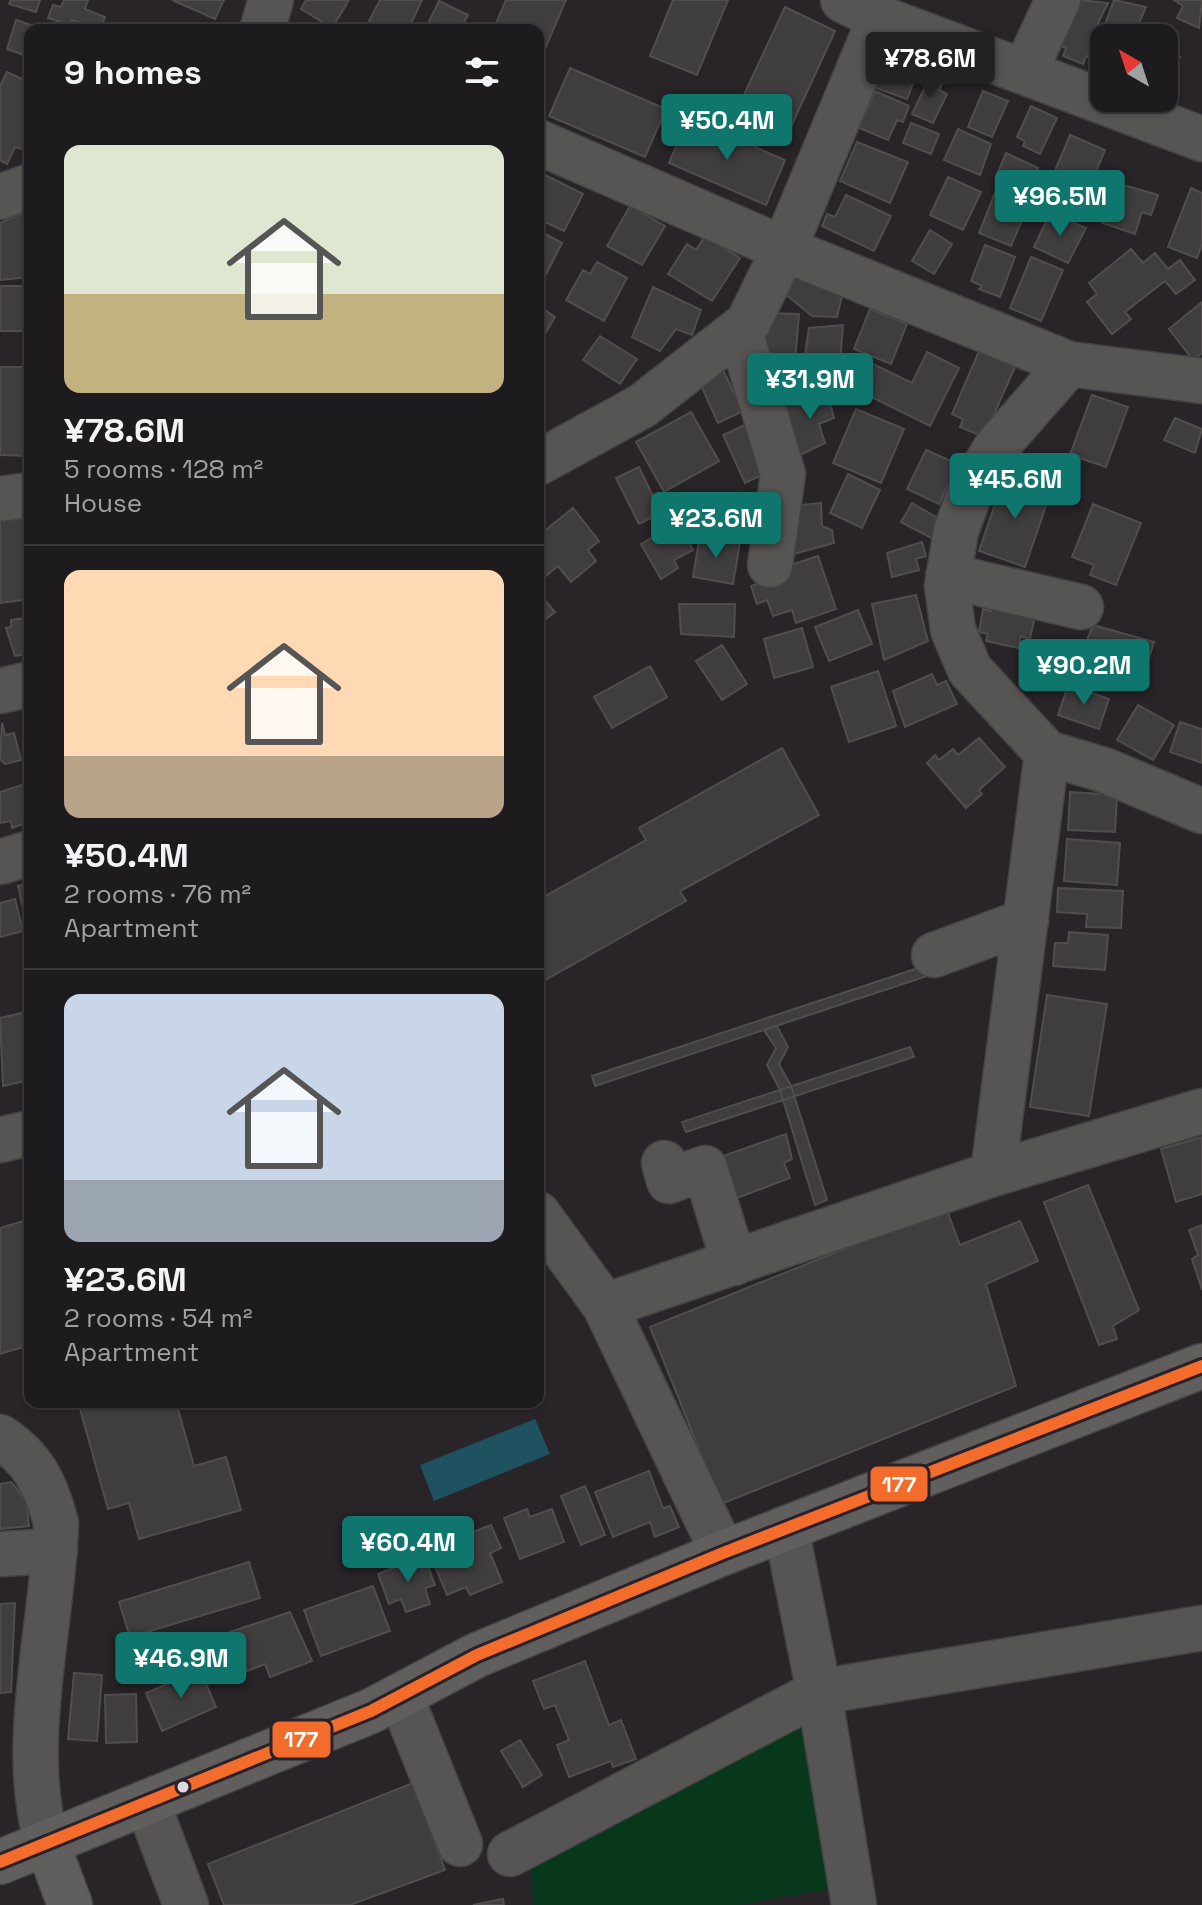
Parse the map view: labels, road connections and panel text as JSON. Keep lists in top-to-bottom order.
{
  "lines": ["transit line 177"],
  "north": "top left",
  "page": {
    "heading": "9 homes",
    "price": [
      "¥78.6M",
      "¥50.4M",
      "¥96.5M",
      "¥31.9M",
      "¥45.6M",
      "¥23.6M",
      "¥90.2M",
      "¥60.4M",
      "¥46.9M"
    ],
    "list": [
      {
        "name": "¥78.6M",
        "note": "5 rooms · 128 m² · House"
      },
      {
        "name": "¥50.4M",
        "note": "2 rooms · 76 m² · Apartment"
      },
      {
        "name": "¥23.6M",
        "note": "2 rooms · 54 m² · Apartment"
      }
    ]
  }
}
